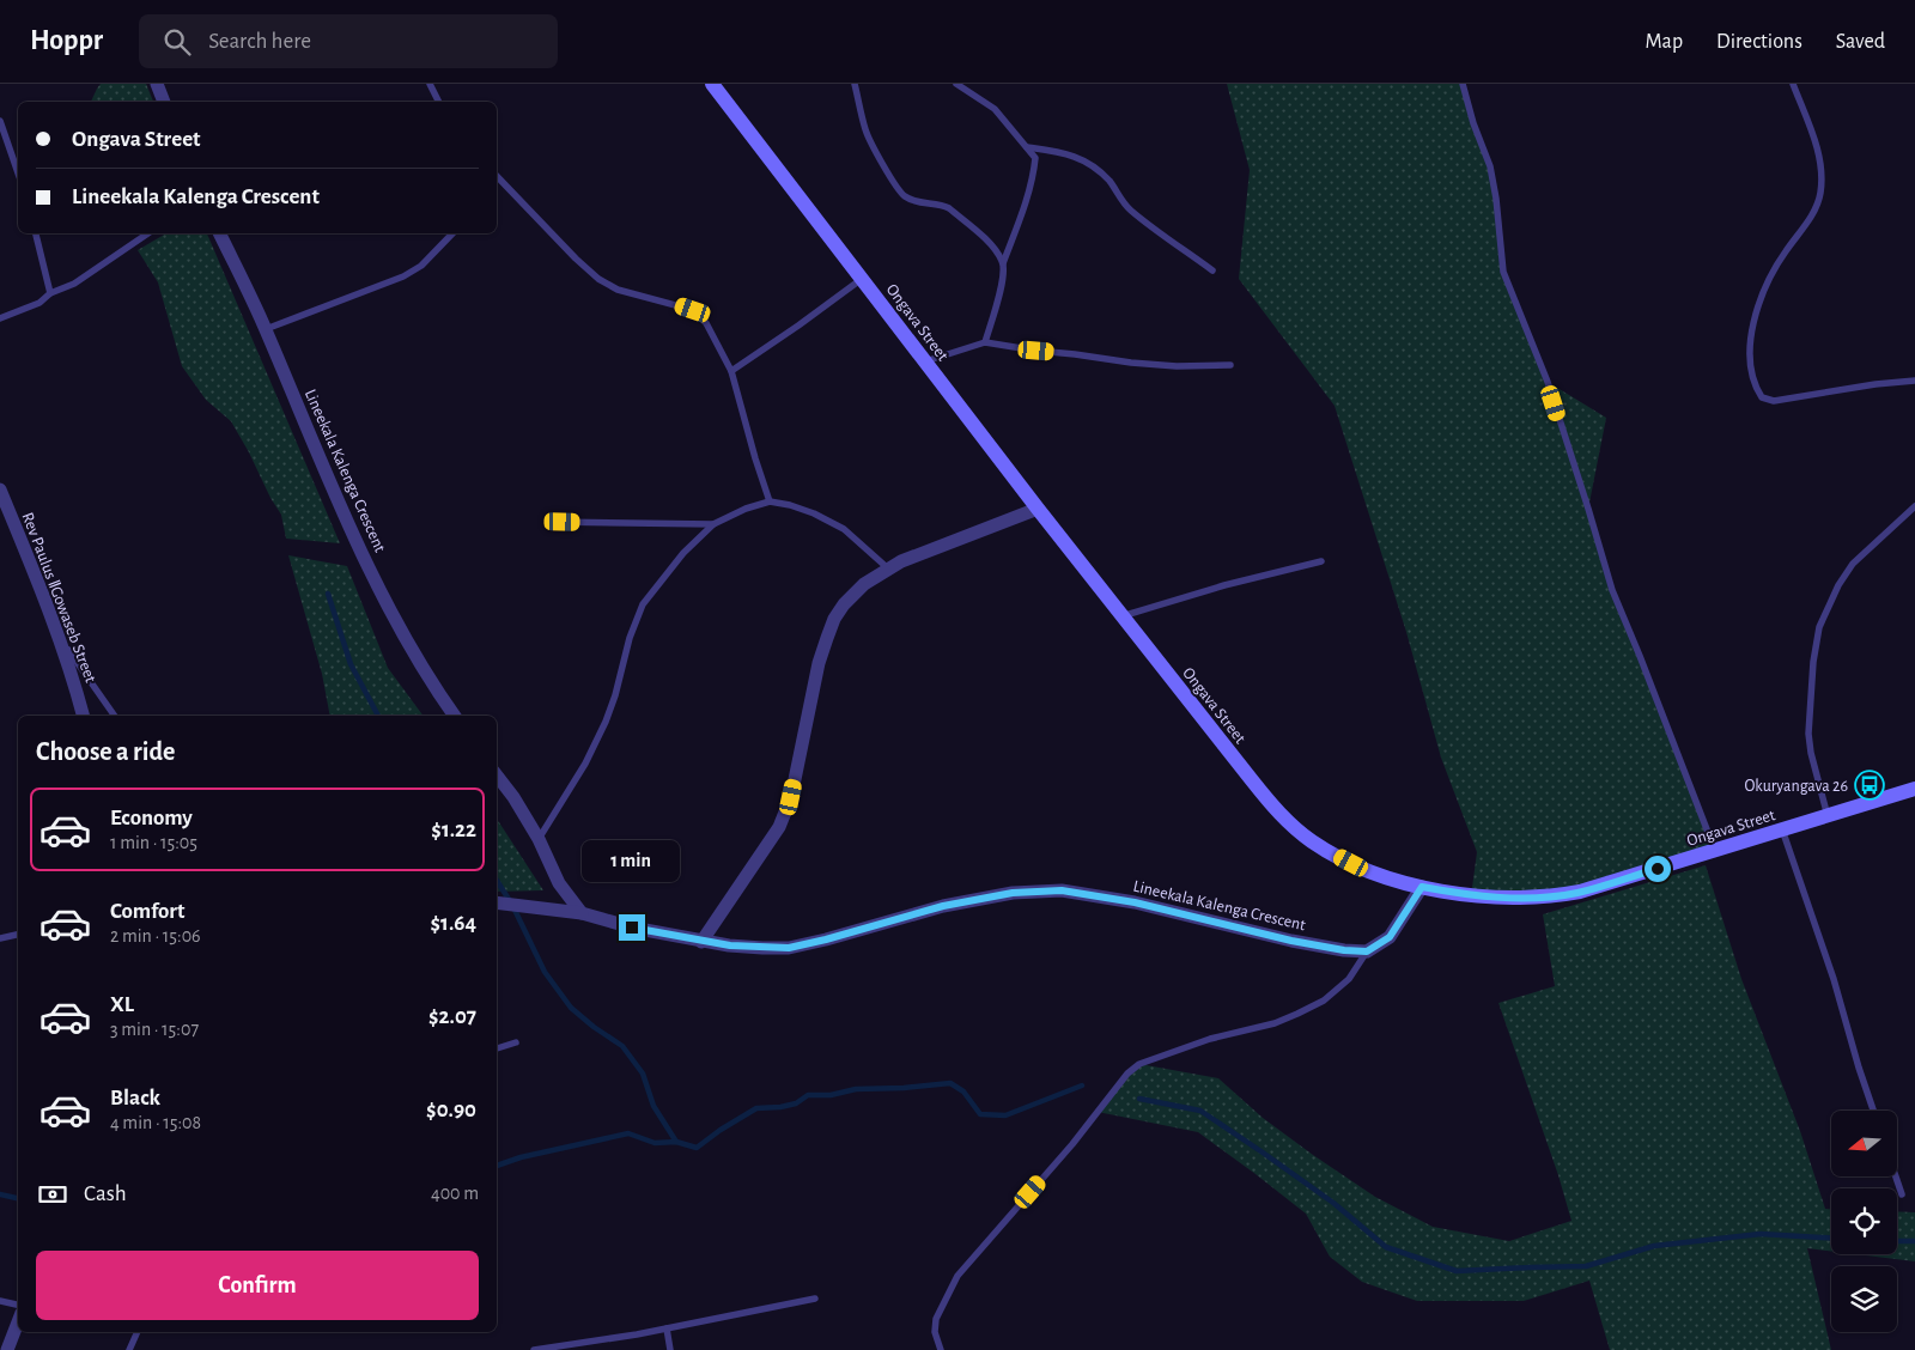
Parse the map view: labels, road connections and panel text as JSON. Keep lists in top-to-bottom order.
{
  "streets": {
    "street": ["Ongava Street", "Lineekala Kalenga Crescent", "Rev Paulus ǁGowaseb Street"]
  },
  "places": {
    "bus stop": ["Okuryangava 26"]
  },
  "north": "left",
  "page": {
    "header": "Hoppr",
    "search": "Search here",
    "nav": ["Map", "Directions", "Saved"],
    "banner": ["Ongava Street", "Lineekala Kalenga Crescent"],
    "heading": "Choose a ride",
    "list": [
      {
        "name": "Economy",
        "note": "1 min · 15:05",
        "value": "$1.22"
      },
      {
        "name": "Comfort",
        "note": "2 min · 15:06",
        "value": "$1.64"
      },
      {
        "name": "XL",
        "note": "3 min · 15:07",
        "value": "$2.07"
      },
      {
        "name": "Black",
        "note": "4 min · 15:08",
        "value": "$0.90"
      }
    ],
    "bubble": "1 min",
    "pay": ["Cash", "400 m"],
    "buttons": "Confirm"
  }
}
